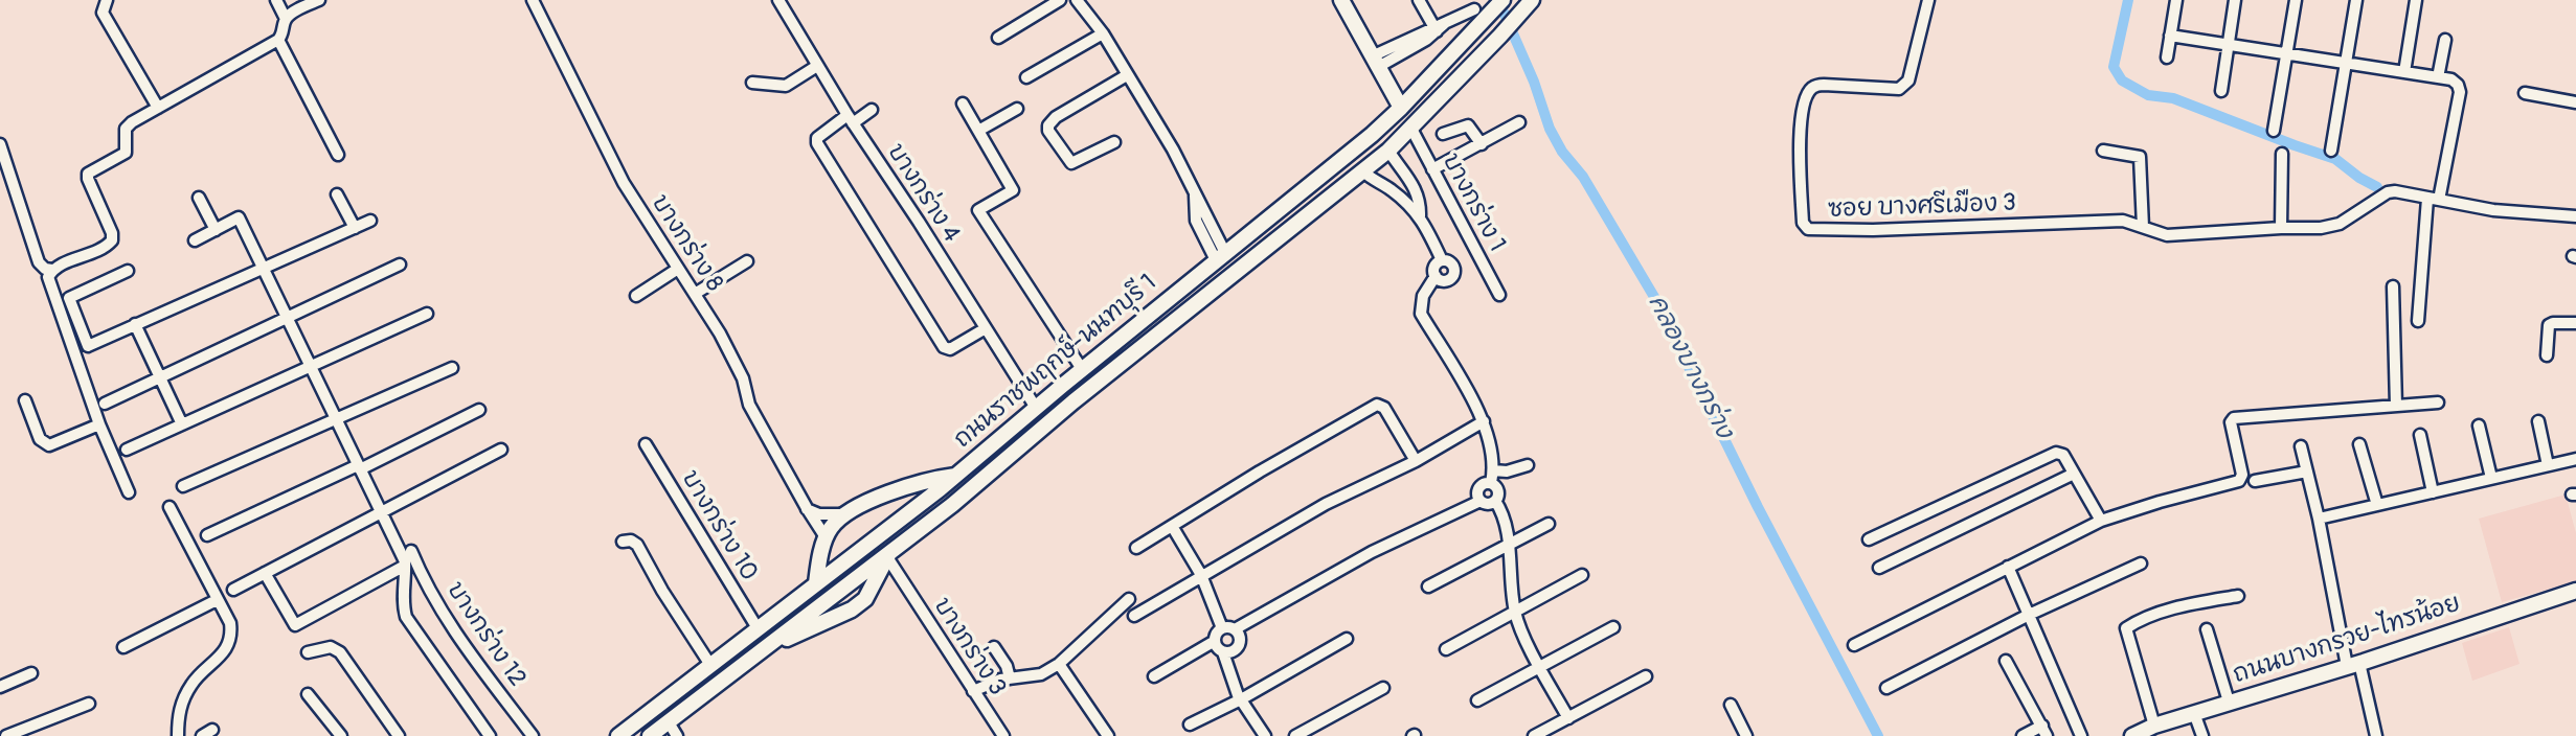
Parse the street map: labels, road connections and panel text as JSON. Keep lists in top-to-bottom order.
{
  "streets": {
    "main road": ["ถนนราชพฤกษ์-นนทบุรี 1", "ถนนบางกรวย-ไทรน้อย"],
    "street": [
      "บางกร่าง 4",
      "บางกร่าง 1",
      "ซอย บางศรีเมือง 3",
      "บางกร่าง 8",
      "บางกร่าง 10",
      "บางกร่าง 12",
      "บางกร่าง 3"
    ]
  },
  "crossings": [
    ["บางกร่าง 4", "ถนนราชพฤกษ์-นนทบุรี 1"],
    ["บางกร่าง 1", "ถนนราชพฤกษ์-นนทบุรี 1"],
    ["ถนนราชพฤกษ์-นนทบุรี 1", "บางกร่าง 10"],
    ["ถนนราชพฤกษ์-นนทบุรี 1", "บางกร่าง 3"]
  ],
  "water": ["คลองบางกร่าง"]
}
